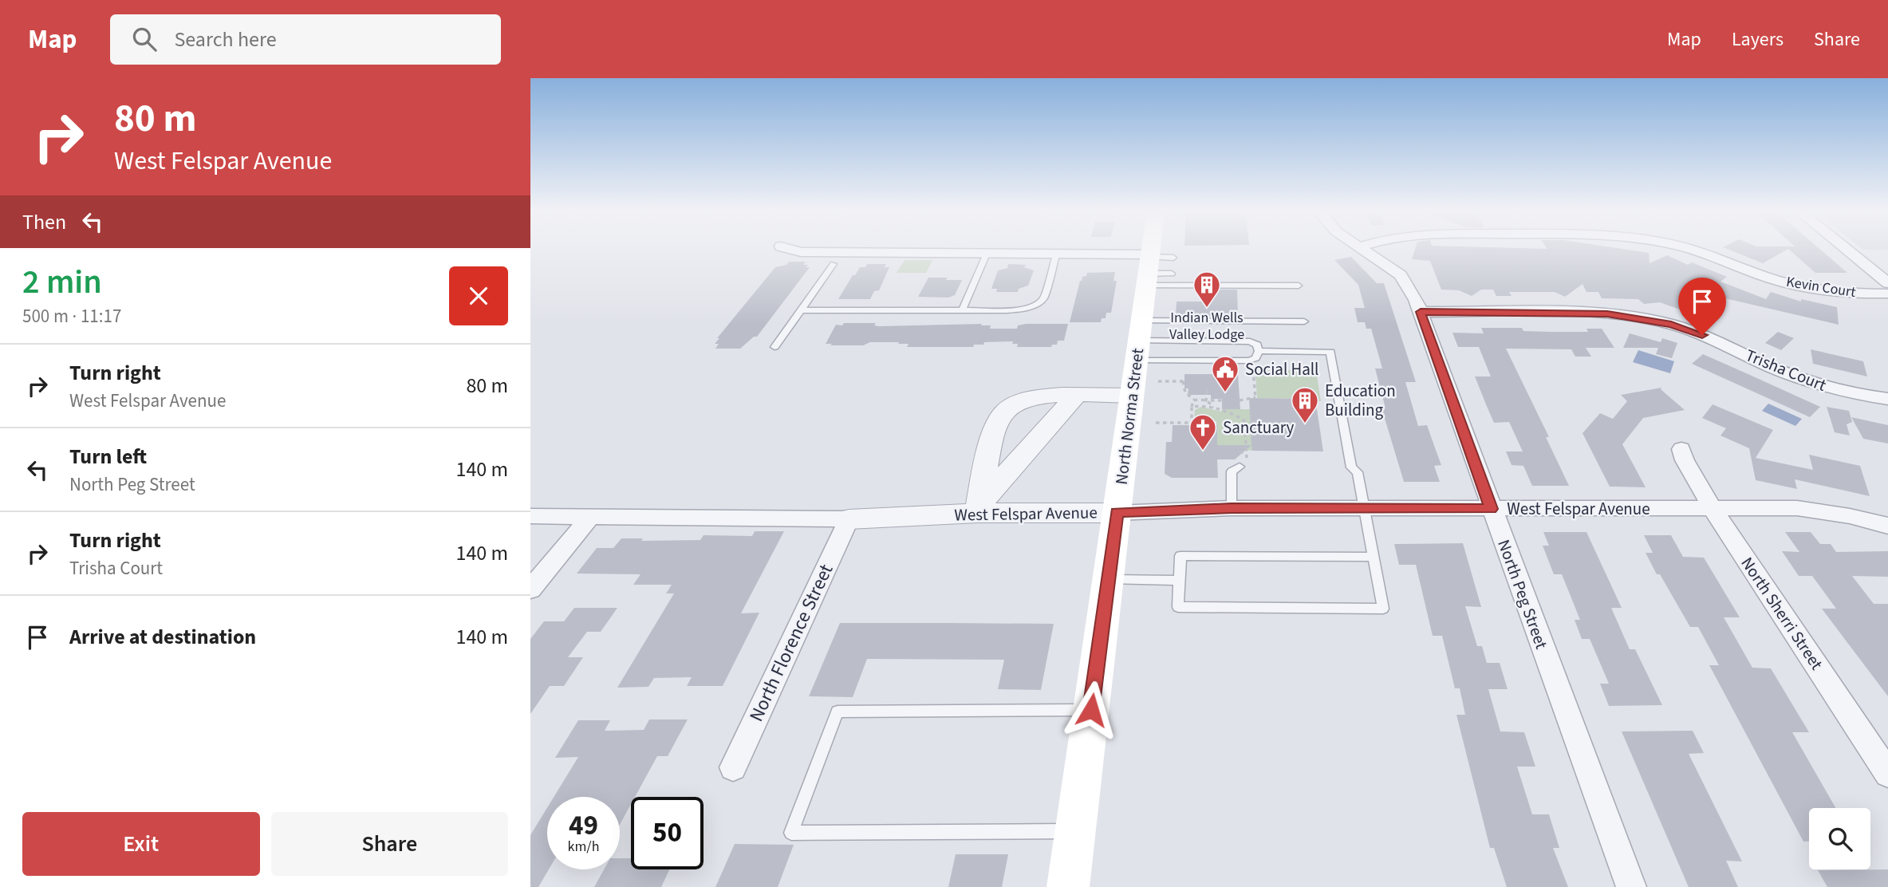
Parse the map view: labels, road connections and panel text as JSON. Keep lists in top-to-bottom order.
{
  "streets": {
    "main road": ["North Norma Street"],
    "street": [
      "Kevin Court",
      "Trisha Court",
      "West Felspar Avenue",
      "North Peg Street",
      "North Sherri Street",
      "North Florence Street"
    ]
  },
  "crossings": [
    ["Trisha Court", "North Peg Street"],
    ["North Norma Street", "West Felspar Avenue"],
    ["West Felspar Avenue", "North Peg Street"],
    ["West Felspar Avenue", "North Sherri Street"],
    ["West Felspar Avenue", "North Florence Street"]
  ],
  "places": {
    "building": ["Indian Wells Valley Lodge", "Education Building"],
    "public building": ["Social Hall"],
    "church": ["Sanctuary"]
  },
  "page": {
    "header": "Map",
    "search": "Search here",
    "nav": ["Map", "Layers", "Share"],
    "turn": ["80 m", "West Felspar Avenue"],
    "then": "Then",
    "heading": ["2 min", "500 m · 11:17"],
    "list": [
      {
        "name": "Turn right",
        "note": "West Felspar Avenue",
        "value": "80 m"
      },
      {
        "name": "Turn left",
        "note": "North Peg Street",
        "value": "140 m"
      },
      {
        "name": "Turn right",
        "note": "Trisha Court",
        "value": "140 m"
      },
      {
        "name": "Arrive at destination",
        "value": "140 m"
      }
    ],
    "speed": "49 km/h",
    "limit": "50",
    "buttons": ["Exit", "Share"]
  }
}
